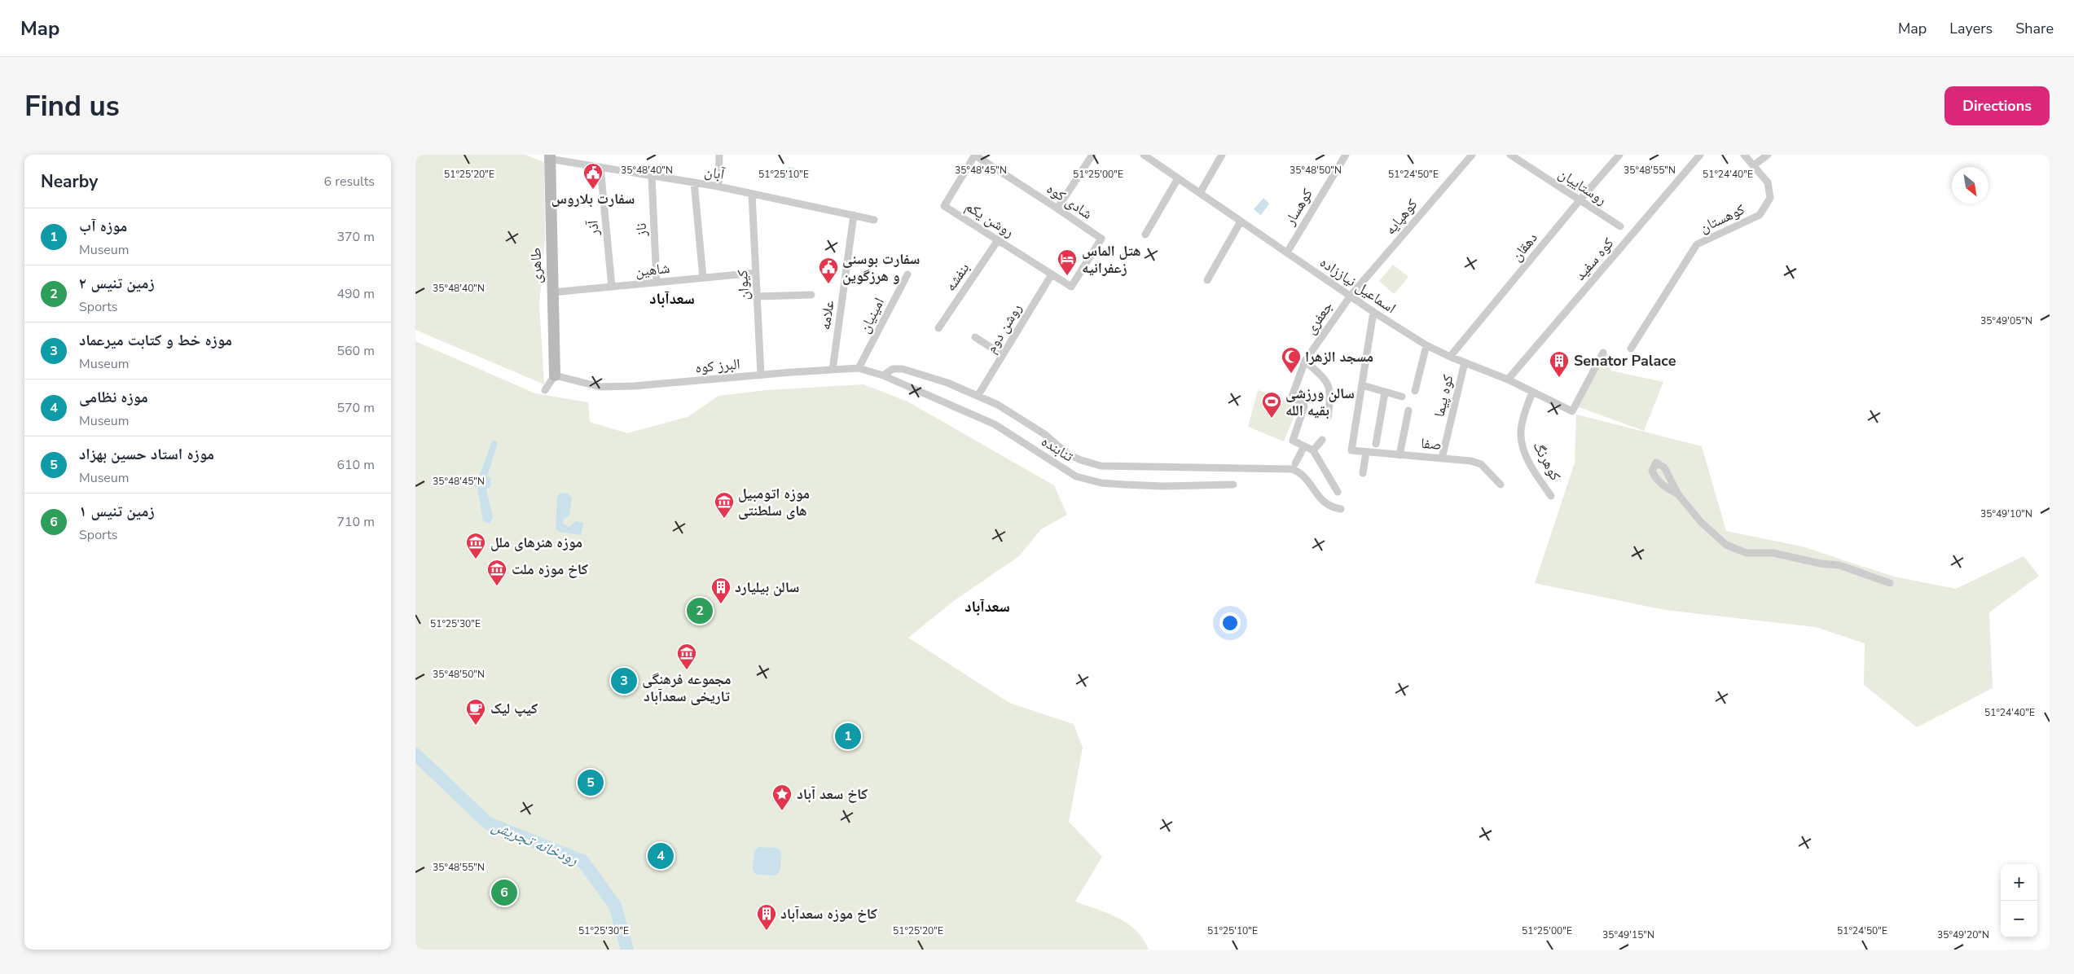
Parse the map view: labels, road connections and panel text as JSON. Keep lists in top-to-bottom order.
{
  "streets": {
    "street": [
      "آبان",
      "روستاییان",
      "شادی کوه",
      "کوهسار",
      "کوهپایه",
      "کوهستان",
      "روشن یکم",
      "آذر",
      "ناز",
      "دهقان",
      "کوه سفید",
      "طاهری",
      "شاهین",
      "بنفشه",
      "کیوان",
      "اسماعیل نیاززاده",
      "علامه",
      "امینیان",
      "جعفری",
      "روشن دوم",
      "البرز کوه",
      "کوه پیما",
      "صفا",
      "تنابنده",
      "کوهرنگ"
    ]
  },
  "crossings": [
    ["آبان", "آذر"],
    ["آبان", "ناز"],
    ["آبان", "طاهری"],
    ["آبان", "کیوان"],
    ["آبان", "علامه"],
    ["روستاییان", "دهقان"],
    ["شادی کوه", "روشن یکم"],
    ["کوهسار", "اسماعیل نیاززاده"],
    ["کوهپایه", "اسماعیل نیاززاده"],
    ["کوهپایه", "جعفری"],
    ["روشن یکم", "بنفشه"],
    ["روشن یکم", "روشن دوم"],
    ["آذر", "شاهین"],
    ["ناز", "شاهین"],
    ["دهقان", "اسماعیل نیاززاده"],
    ["کوه سفید", "اسماعیل نیاززاده"],
    ["طاهری", "شاهین"],
    ["طاهری", "البرز کوه"],
    ["شاهین", "کیوان"],
    ["کیوان", "البرز کوه"],
    ["اسماعیل نیاززاده", "جعفری"],
    ["اسماعیل نیاززاده", "کوه پیما"],
    ["اسماعیل نیاززاده", "کوهرنگ"],
    ["علامه", "البرز کوه"],
    ["امینیان", "البرز کوه"],
    ["البرز کوه", "تنابنده"],
    ["کوه پیما", "صفا"]
  ],
  "districts": ["سعدآباد", "سعدآباد"],
  "water": ["رودخانه تجریش"],
  "places": {
    "public building": ["سفارت بلاروس", "سفارت بوسنی و هرزگوین"],
    "hotel": ["هتل الماس زعفرانیه"],
    "mosque": ["مسجد الزهرا"],
    "building": ["Senator Palace", "سالن بیلیارد", "کاخ موزه سعدآباد"],
    "sports": ["سالن ورزشی بقیه الله"],
    "museum": [
      "موزه اتومبیل های سلطنتی",
      "موزه هنرهای ملل",
      "کاخ موزه ملت",
      "مجموعه فرهنگی تاریخی سعدآباد"
    ],
    "cafe": ["کیپ لیک"],
    "place": ["کاخ سعد آباد"]
  },
  "north": "bottom right",
  "page": {
    "header": "Map",
    "nav": ["Map", "Layers", "Share"],
    "buttons": "Directions",
    "title": "Find us",
    "heading": ["Nearby", "6 results"],
    "list": [
      {
        "mark": "1",
        "name": "موزه آب",
        "note": "Museum",
        "value": "370 m"
      },
      {
        "mark": "2",
        "name": "زمین تنیس ۲",
        "note": "Sports",
        "value": "490 m"
      },
      {
        "mark": "3",
        "name": "موزه خط و کتابت میرعماد",
        "note": "Museum",
        "value": "560 m"
      },
      {
        "mark": "4",
        "name": "موزه نظامی",
        "note": "Museum",
        "value": "570 m"
      },
      {
        "mark": "5",
        "name": "موزه استاد حسین بهزاد",
        "note": "Museum",
        "value": "610 m"
      },
      {
        "mark": "6",
        "name": "زمین تنیس ۱",
        "note": "Sports",
        "value": "710 m"
      }
    ],
    "pins": [
      "2",
      "3",
      "1",
      "5",
      "4",
      "6"
    ],
    "map_buttons": ["+", "−"]
  },
  "coordinates": [
    "35°48'40\"N",
    "35°48'45\"N",
    "35°48'50\"N",
    "35°48'55\"N",
    "51°24'40\"E",
    "51°25'20\"E",
    "51°25'10\"E",
    "51°25'00\"E",
    "51°24'50\"E",
    "35°49'05\"N",
    "35°49'10\"N",
    "51°25'30\"E",
    "35°49'15\"N",
    "35°49'20\"N"
  ]
}
